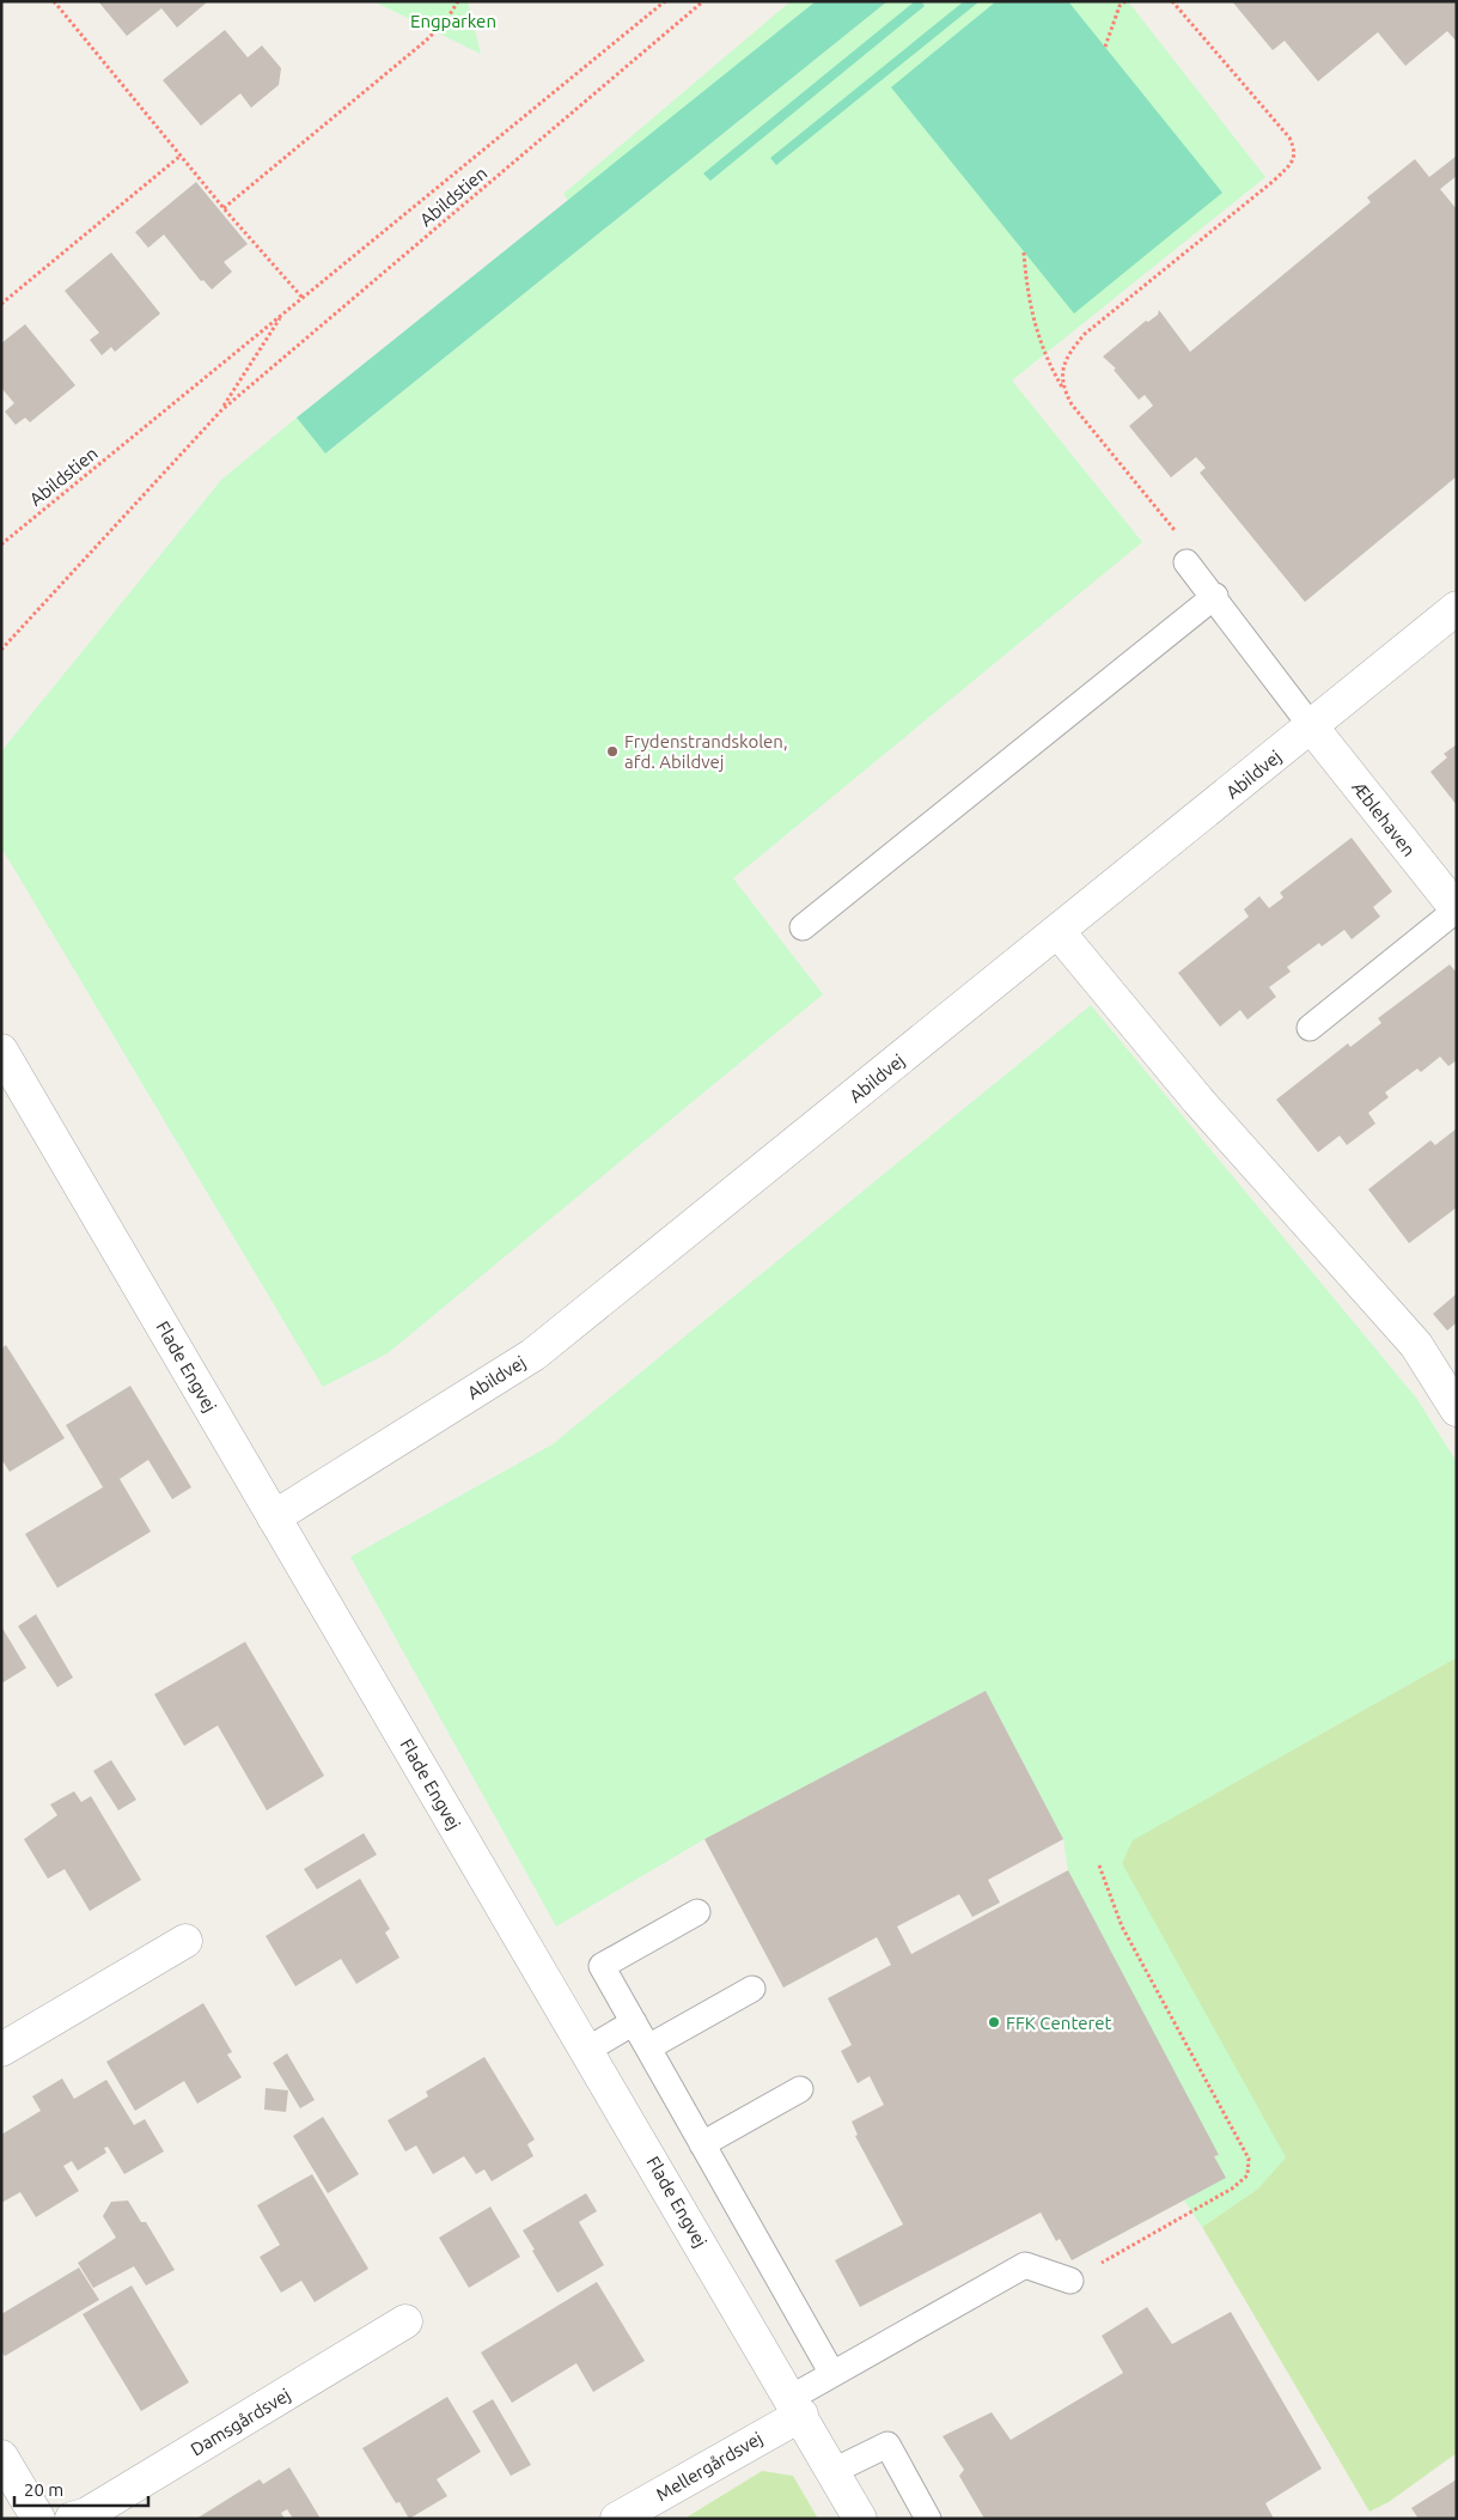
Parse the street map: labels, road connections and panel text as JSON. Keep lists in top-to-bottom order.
{
  "streets": {
    "street": [
      "Abildvej",
      "Æblehaven",
      "Flade Engvej",
      "Damsgårdsvej",
      "Mellergårdsvej"
    ],
    "path": ["Abildstien"]
  },
  "crossings": [
    ["Abildvej", "Æblehaven"],
    ["Abildvej", "Flade Engvej"],
    ["Flade Engvej", "Mellergårdsvej"]
  ],
  "parks": ["Engparken"],
  "places": ["Frydenstrandskolen, afd. Abildvej", "FFK Centeret"],
  "scale_bar": "20 m"
}
